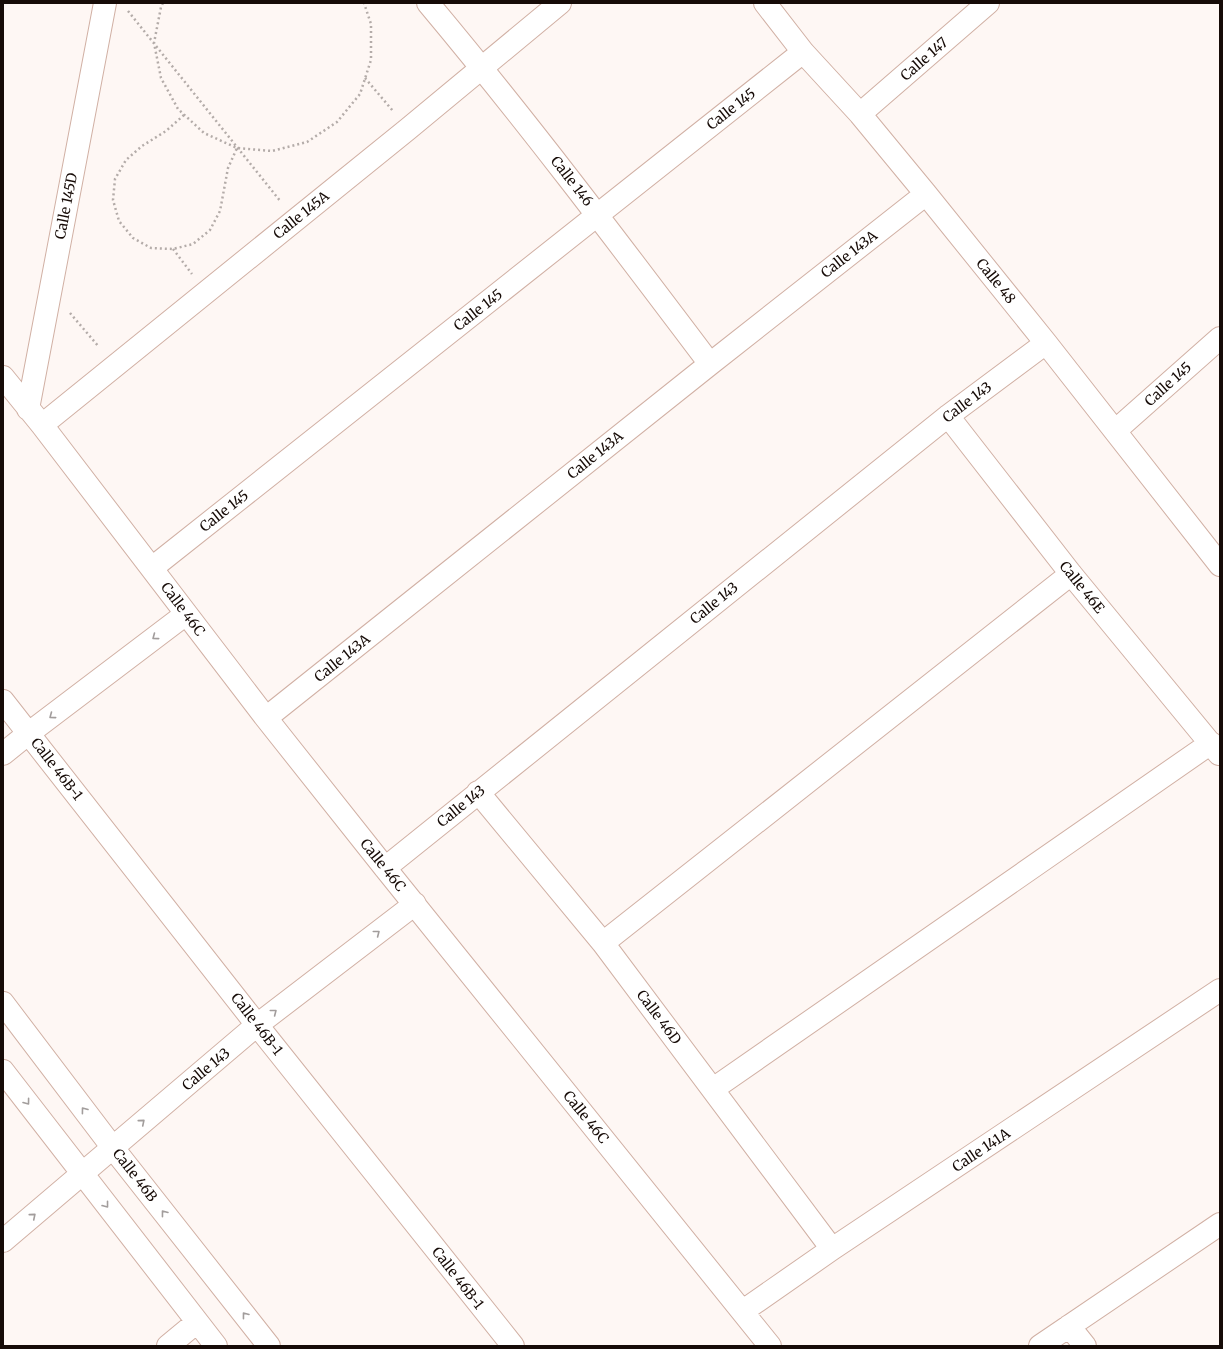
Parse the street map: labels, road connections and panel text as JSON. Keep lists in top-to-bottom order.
{
  "streets": {
    "street": [
      "Calle 147",
      "Calle 145",
      "Calle 146",
      "Calle 145D",
      "Calle 145A",
      "Calle 143A",
      "Calle 48",
      "Calle 143",
      "Calle 46E",
      "Calle 46C",
      "Calle 46B-1",
      "Calle 46D",
      "Calle 141A",
      "Calle 46B"
    ]
  },
  "crossings": [
    ["Calle 147", "Calle 48"],
    ["Calle 145", "Calle 146"],
    ["Calle 145", "Calle 48"],
    ["Calle 145", "Calle 46C"],
    ["Calle 146", "Calle 145A"],
    ["Calle 146", "Calle 143A"],
    ["Calle 145D", "Calle 46C"],
    ["Calle 145A", "Calle 46C"],
    ["Calle 143A", "Calle 48"],
    ["Calle 143A", "Calle 46C"],
    ["Calle 48", "Calle 143"],
    ["Calle 143", "Calle 46E"],
    ["Calle 143", "Calle 46C"],
    ["Calle 143", "Calle 46B-1"],
    ["Calle 143", "Calle 46D"],
    ["Calle 143", "Calle 46B"],
    ["Calle 46C", "Calle 141A"],
    ["Calle 46D", "Calle 141A"]
  ],
  "one_way": ["Calle 143"]
}
